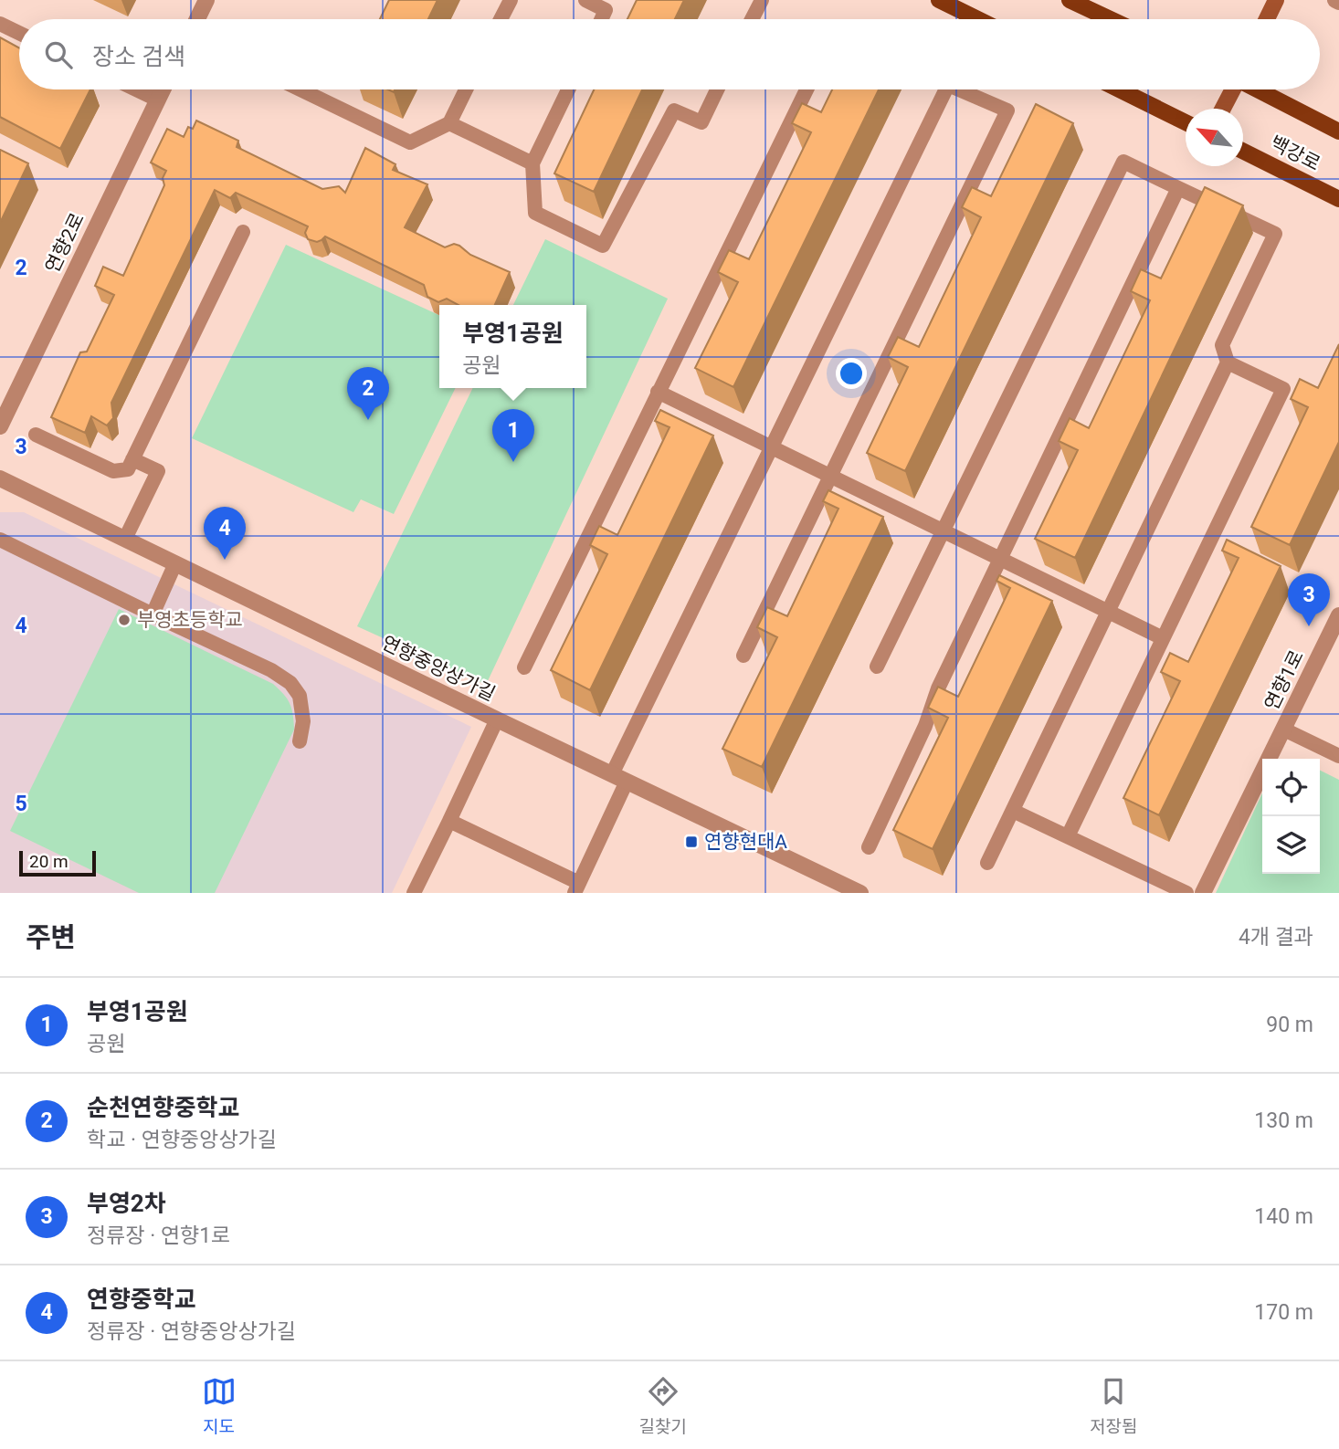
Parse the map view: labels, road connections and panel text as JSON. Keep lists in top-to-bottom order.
{
  "streets": {
    "main road": ["백강로"],
    "street": ["연향2로", "연향중앙상가길", "연향1로"]
  },
  "places": {
    "other": ["부영초등학교"],
    "transit": ["연향현대A"]
  },
  "scale_bar": "20 m",
  "north": "top left",
  "page": {
    "search": "장소 검색",
    "popup": ["부영1공원", "공원"],
    "pins": [
      "2",
      "1",
      "4",
      "3"
    ],
    "scale": "20 m",
    "heading": ["주변", "4개 결과"],
    "list": [
      {
        "mark": "1",
        "name": "부영1공원",
        "note": "공원",
        "value": "90 m"
      },
      {
        "mark": "2",
        "name": "순천연향중학교",
        "note": "학교 · 연향중앙상가길",
        "value": "130 m"
      },
      {
        "mark": "3",
        "name": "부영2차",
        "note": "정류장 · 연향1로",
        "value": "140 m"
      },
      {
        "mark": "4",
        "name": "연향중학교",
        "note": "정류장 · 연향중앙상가길",
        "value": "170 m"
      }
    ],
    "nav": ["지도", "길찾기", "저장됨"]
  },
  "grid": {
    "rows": [
      "2",
      "3",
      "4",
      "5"
    ]
  }
}
